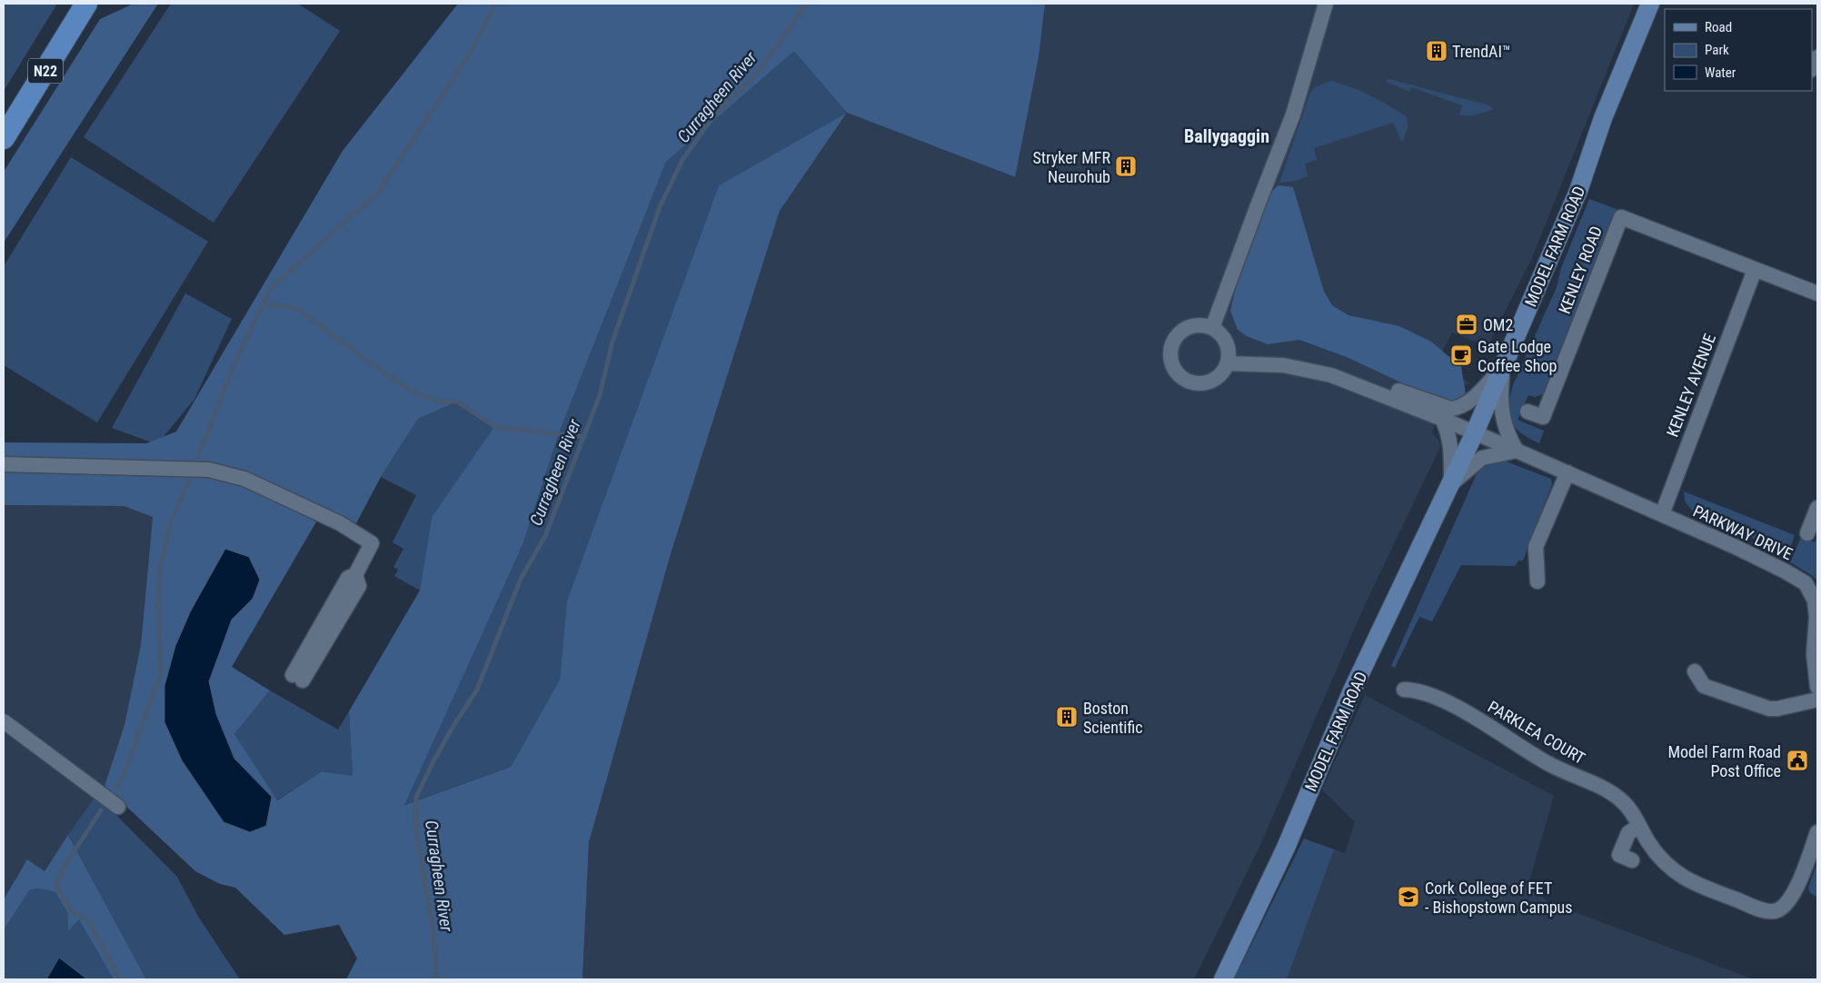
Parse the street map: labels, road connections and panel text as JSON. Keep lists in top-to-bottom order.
{
  "streets": {
    "highway": ["N22"],
    "main road": ["MODEL FARM ROAD"],
    "street": [
      "KENLEY ROAD",
      "KENLEY AVENUE",
      "PARKWAY DRIVE",
      "PARKLEA COURT"
    ]
  },
  "crossings": [
    ["MODEL FARM ROAD", "PARKWAY DRIVE"],
    ["KENLEY ROAD", "KENLEY AVENUE"],
    ["KENLEY AVENUE", "PARKWAY DRIVE"]
  ],
  "districts": ["Ballygaggin"],
  "water": ["Curragheen River"],
  "places": {
    "building": ["TrendAI™", "Stryker MFR Neurohub", "Boston Scientific"],
    "office": ["OM2"],
    "cafe": ["Gate Lodge Coffee Shop"],
    "public building": ["Model Farm Road Post Office"],
    "school or university": ["Cork College of FET - Bishopstown Campus"]
  },
  "legend": ["Road", "Park", "Water"]
}
